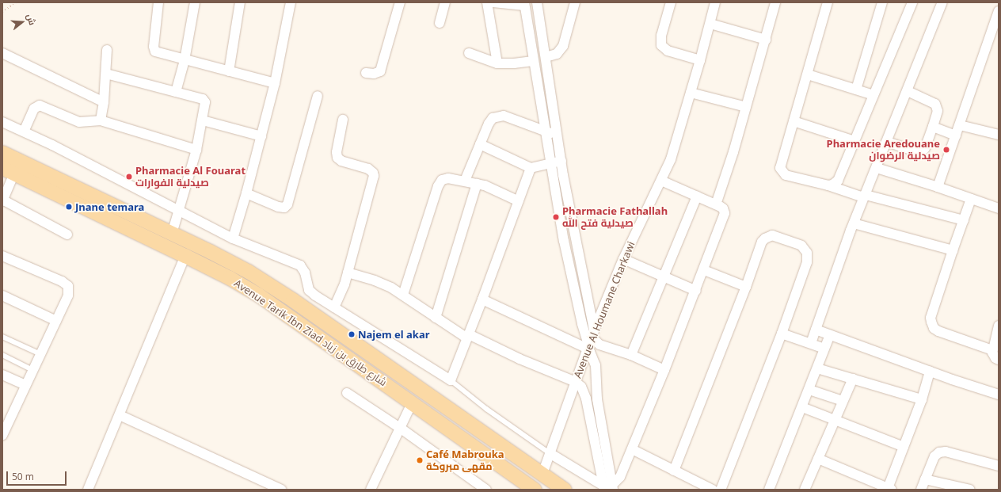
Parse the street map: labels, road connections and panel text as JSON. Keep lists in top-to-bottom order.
{
  "streets": {
    "main road": ["Avenue Tarik Ibn Ziad شارع طارق بن زياد"],
    "street": ["Avenue Al Houmane Charkawi"]
  },
  "crossings": [
    ["Avenue Al Houmane Charkawi", "Avenue Tarik Ibn Ziad شارع طارق بن زياد"]
  ],
  "places": [
    "Pharmacie Aredouane صيدلية الرضوان",
    "Pharmacie Al Fouarat صيدلية الفوارات",
    "Jnane temara",
    "Pharmacie Fathallah صيدلية فتح الله",
    "Najem el akar",
    "Café Mabrouka مقهى مبروكة"
  ],
  "scale_bar": "50 m",
  "north": "right"
}
